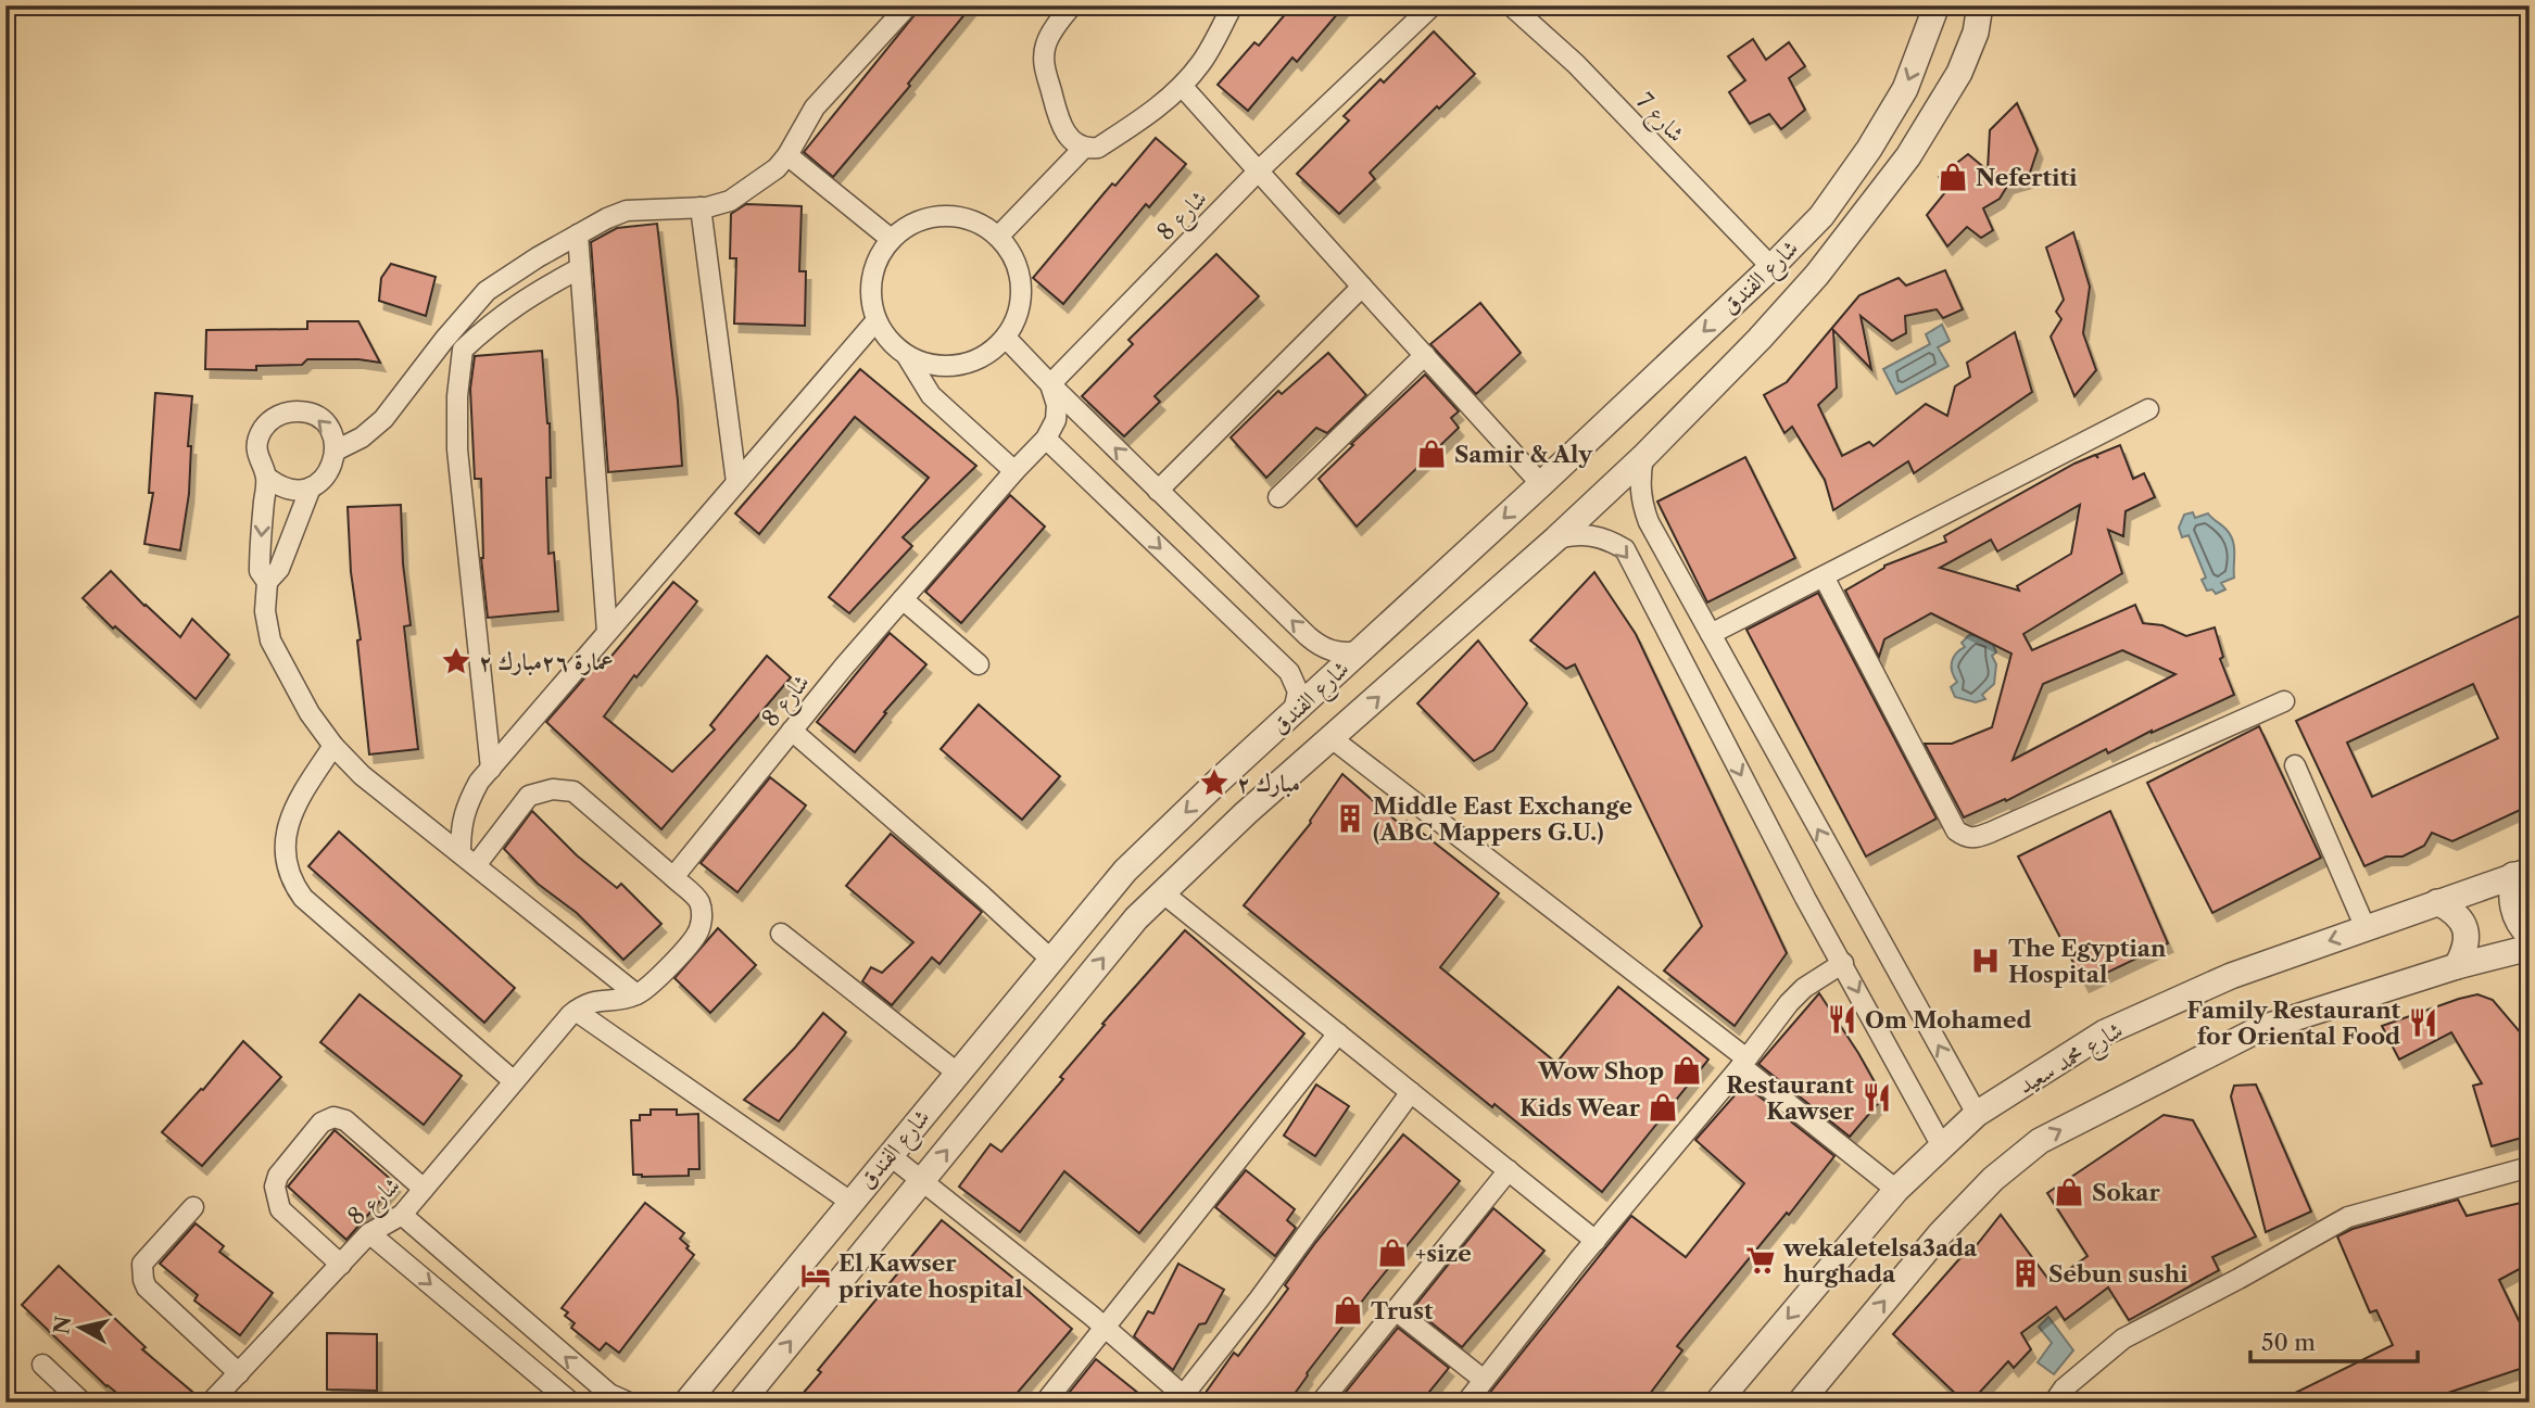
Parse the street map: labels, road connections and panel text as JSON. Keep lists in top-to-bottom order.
{
  "streets": {
    "street": [
      "شارع 7",
      "شارع 8",
      "شارع الفندق",
      "شارع محمد سعيد"
    ]
  },
  "crossings": [
    ["شارع 7", "شارع الفندق"]
  ],
  "places": {
    "shop": [
      "Nefertiti",
      "Samir & Aly",
      "Wow Shop",
      "Kids Wear",
      "Sokar",
      "+size",
      "Trust"
    ],
    "place": ["عمارة ٢٦مبارك ٢", "مبارك ٢"],
    "building": ["Middle East Exchange (ABC Mappers G.U.)", "Sebun sushi"],
    "hospital": ["The Egyptian Hospital"],
    "restaurant": ["Om Mohamed", "Family Restaurant for Oriental Food", "Restaurant Kawser"],
    "supermarket": ["wekaletelsa3ada hurghada"],
    "hotel": ["El Kawser private hospital"]
  },
  "scale_bar": "50 m",
  "north": "left"
}
